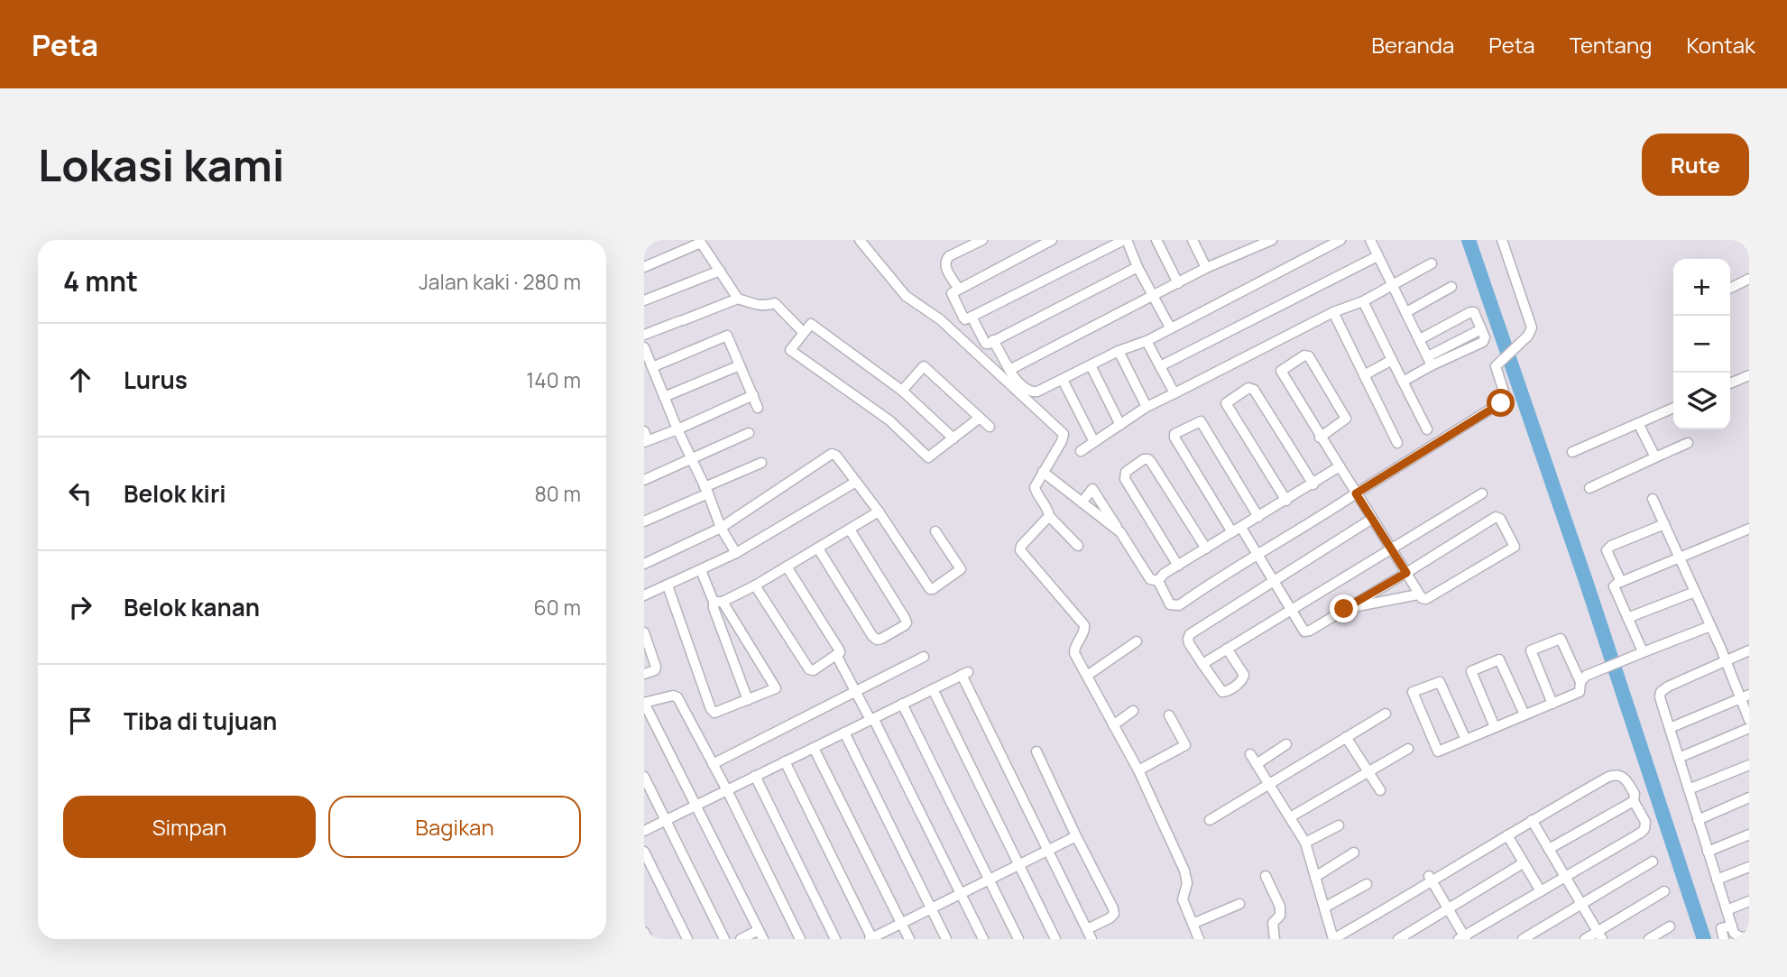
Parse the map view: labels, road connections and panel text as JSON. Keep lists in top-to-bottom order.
{
  "page": {
    "header": "Peta",
    "nav": [
      "Beranda",
      "Peta",
      "Tentang",
      "Kontak"
    ],
    "buttons": [
      "Rute",
      ["Simpan", "Bagikan"]
    ],
    "title": "Lokasi kami",
    "heading": ["4 mnt", "Jalan kaki · 280 m"],
    "map_buttons": ["+", "−"],
    "list": [
      ["Lurus", "140 m"],
      ["Belok kiri", "80 m"],
      ["Belok kanan", "60 m"],
      "Tiba di tujuan"
    ]
  }
}
